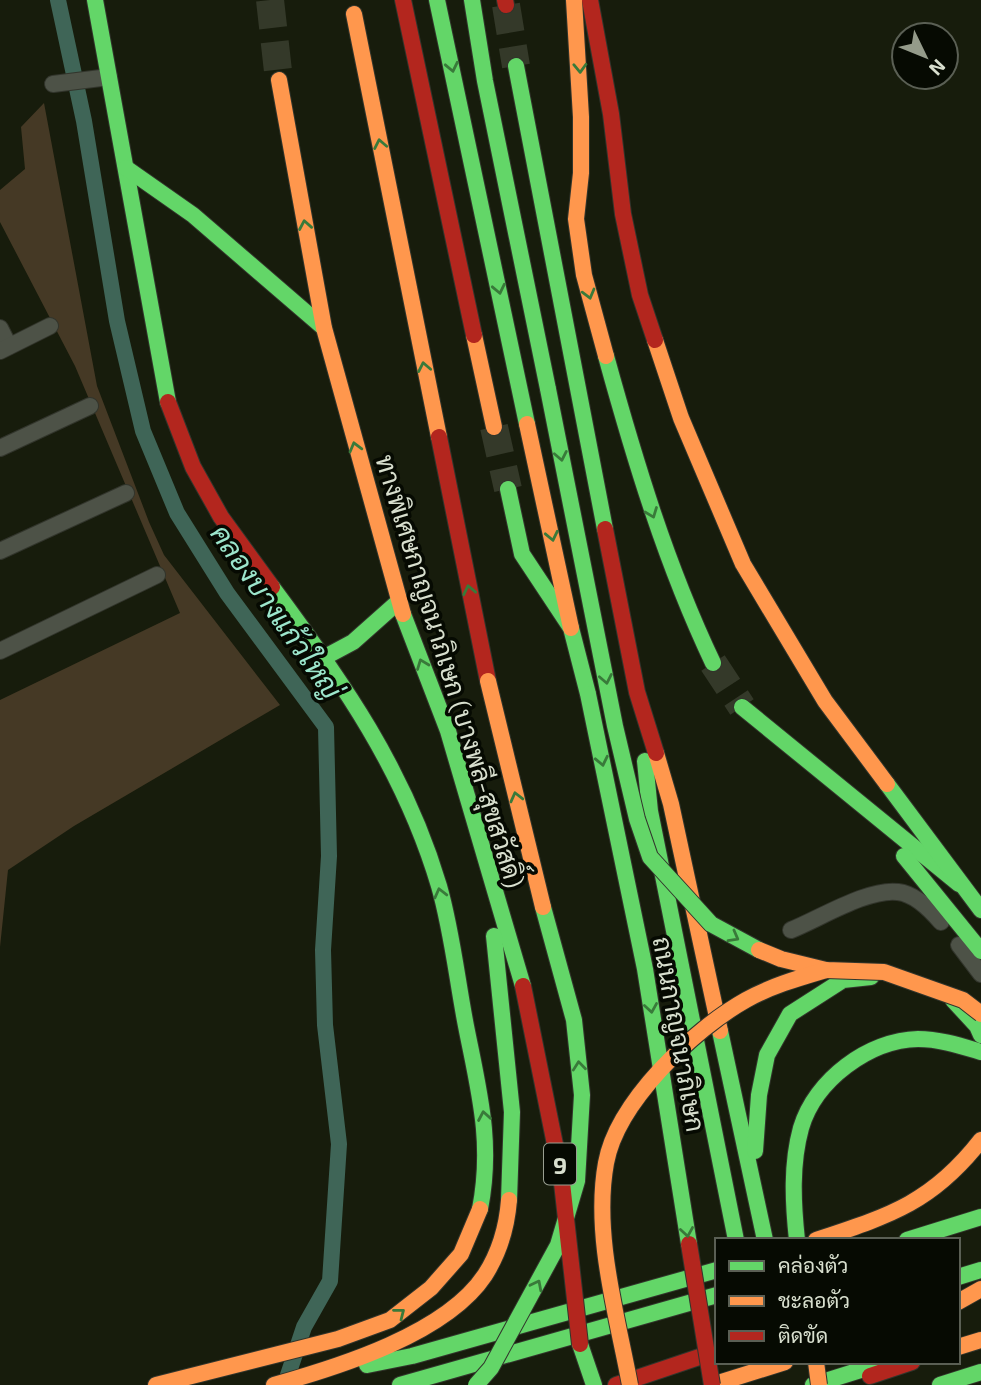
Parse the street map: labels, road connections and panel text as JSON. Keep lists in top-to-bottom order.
{
  "streets": {
    "main road": ["ทางพิเศษกาญจนาภิเษก (บางพลี-สุขสวัสดิ์)", "ถนนกาญจนาภิเษก", "9"]
  },
  "crossings": [
    ["ทางพิเศษกาญจนาภิเษก (บางพลี-สุขสวัสดิ์)", "9"]
  ],
  "water": ["คลองบางแก้วใหญ่"],
  "legend": ["คล่องตัว", "ชะลอตัว", "ติดขัด"],
  "north": "bottom right"
}
